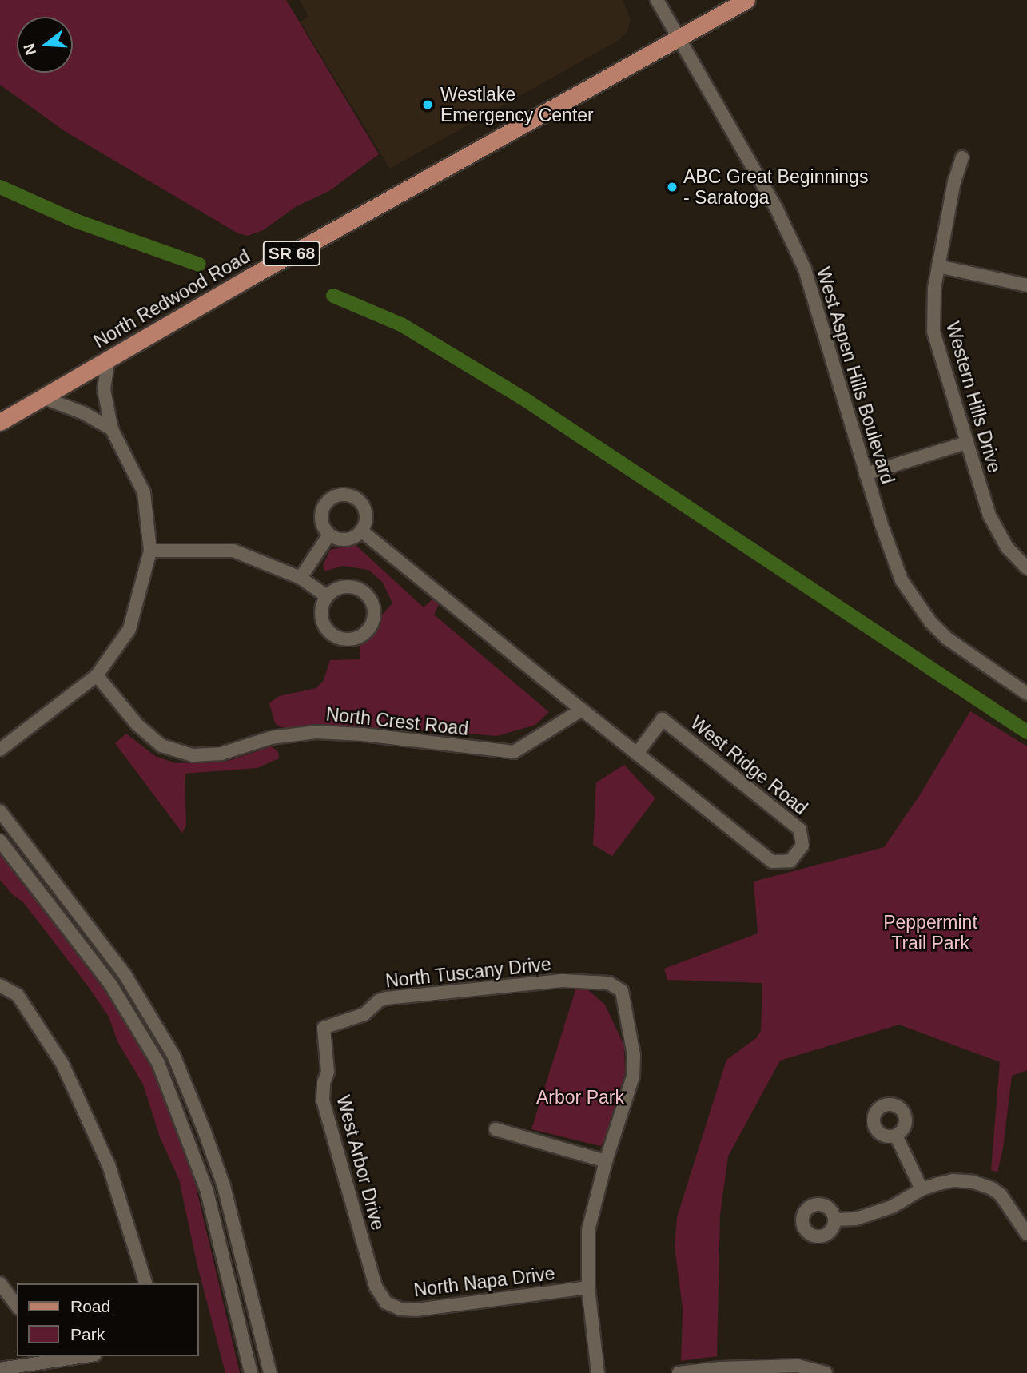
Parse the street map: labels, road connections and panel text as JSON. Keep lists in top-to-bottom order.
{
  "streets": {
    "main road": ["SR 68", "North Redwood Road"],
    "street": [
      "West Aspen Hills Boulevard",
      "Western Hills Drive",
      "North Crest Road",
      "West Ridge Road",
      "North Tuscany Drive",
      "West Arbor Drive",
      "North Napa Drive"
    ]
  },
  "crossings": [
    ["North Redwood Road", "West Aspen Hills Boulevard"],
    ["North Crest Road", "West Ridge Road"],
    ["North Tuscany Drive", "West Arbor Drive"],
    ["West Arbor Drive", "North Napa Drive"]
  ],
  "parks": ["Peppermint Trail Park", "Arbor Park"],
  "places": ["Westlake Emergency Center", "ABC Great Beginnings - Saratoga"],
  "legend": ["Road", "Park"],
  "north": "left"
}
